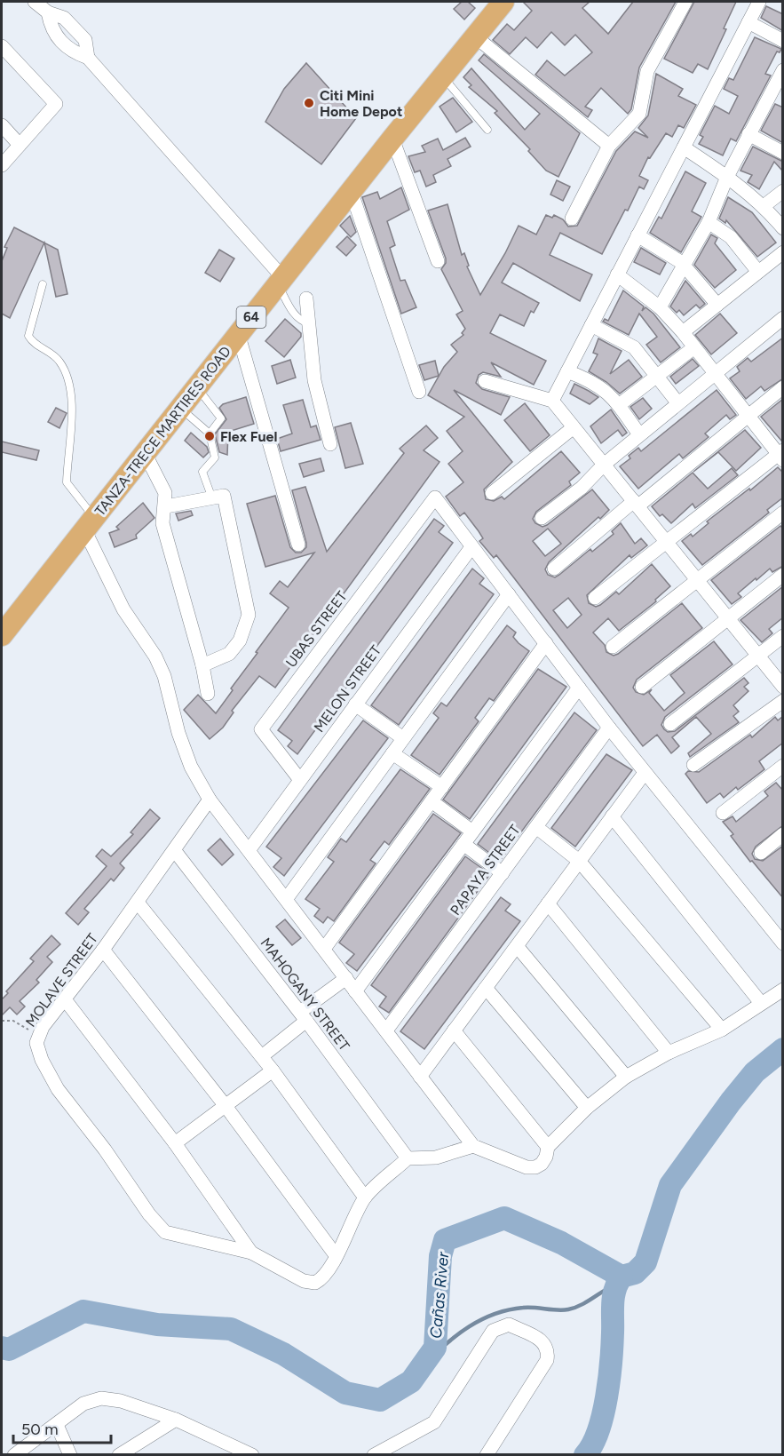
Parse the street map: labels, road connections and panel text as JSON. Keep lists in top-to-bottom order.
{
  "streets": {
    "main road": ["64", "TANZA-TRECE MARTIRES ROAD"],
    "street": [
      "UBAS STREET",
      "MELON STREET",
      "PAPAYA STREET",
      "MOLAVE STREET",
      "MAHOGANY STREET"
    ]
  },
  "crossings": [
    ["UBAS STREET", "MELON STREET"],
    ["MOLAVE STREET", "MAHOGANY STREET"]
  ],
  "water": ["Cañas River"],
  "places": ["Citi Mini Home Depot", "Flex Fuel"],
  "scale_bar": "50 m"
}
